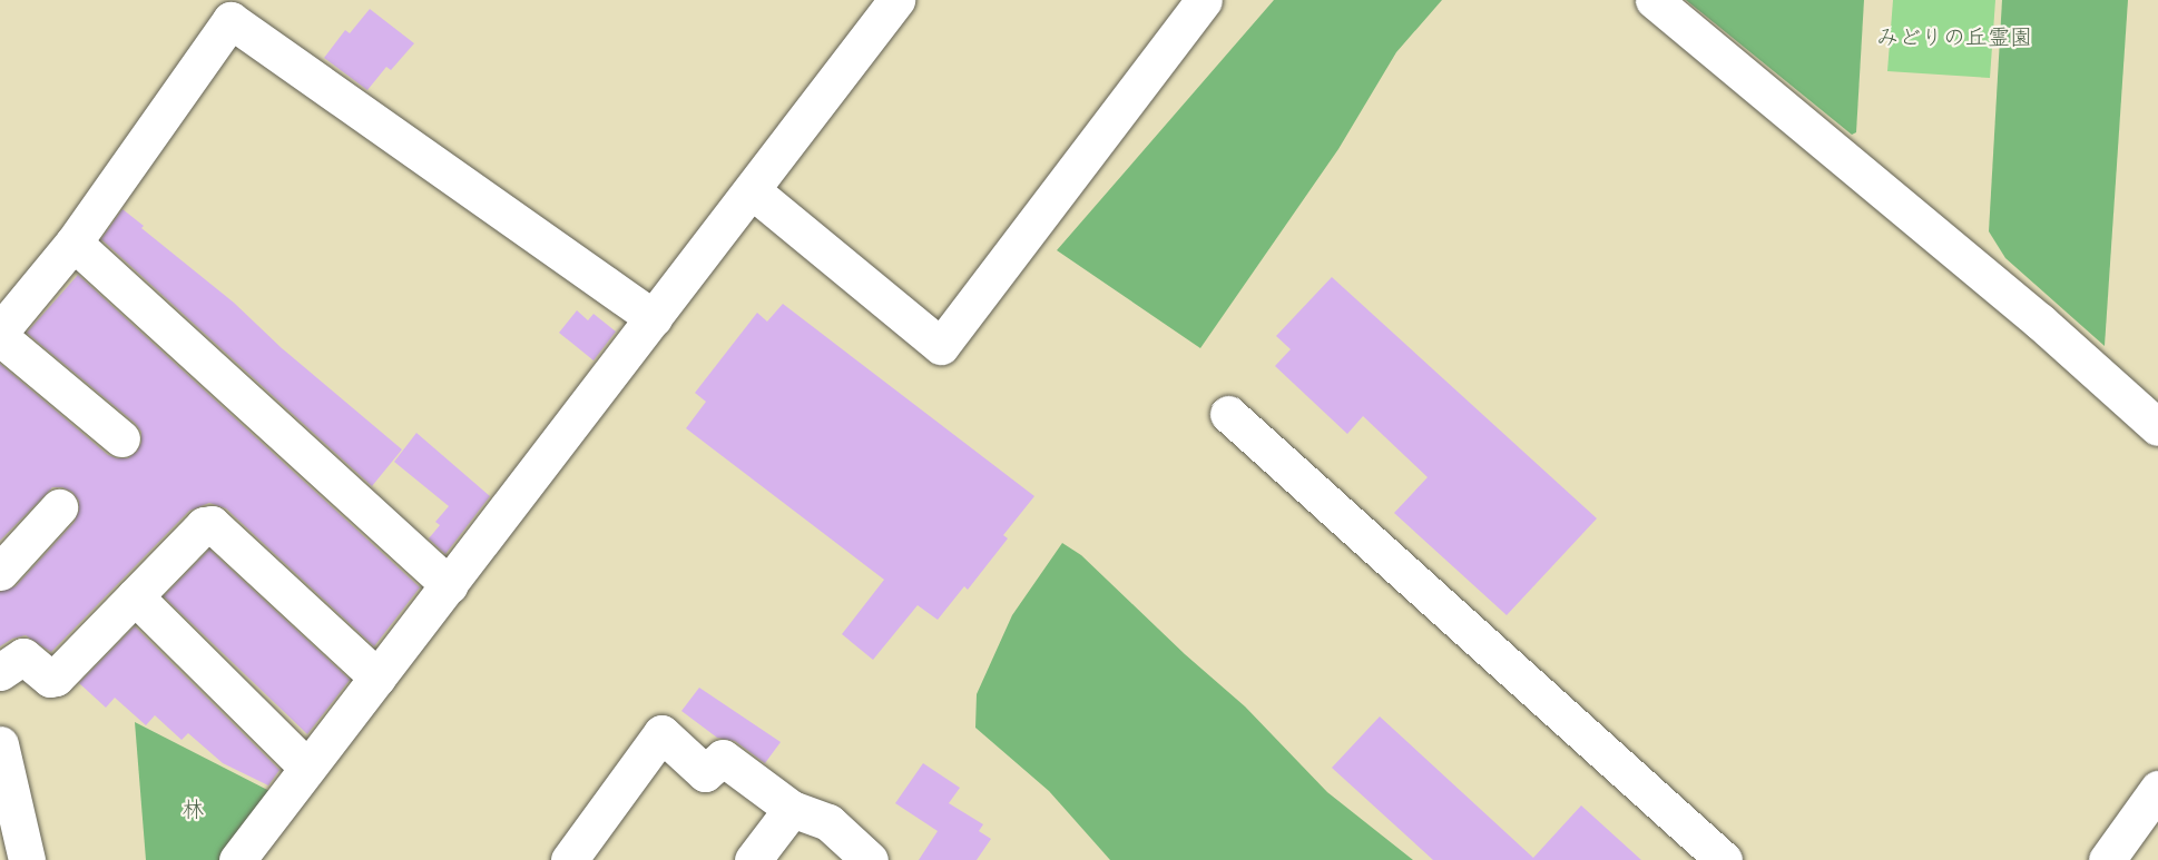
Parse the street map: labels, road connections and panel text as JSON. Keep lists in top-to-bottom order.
{
  "parks": ["みどりの丘霊園", "林"]
}
